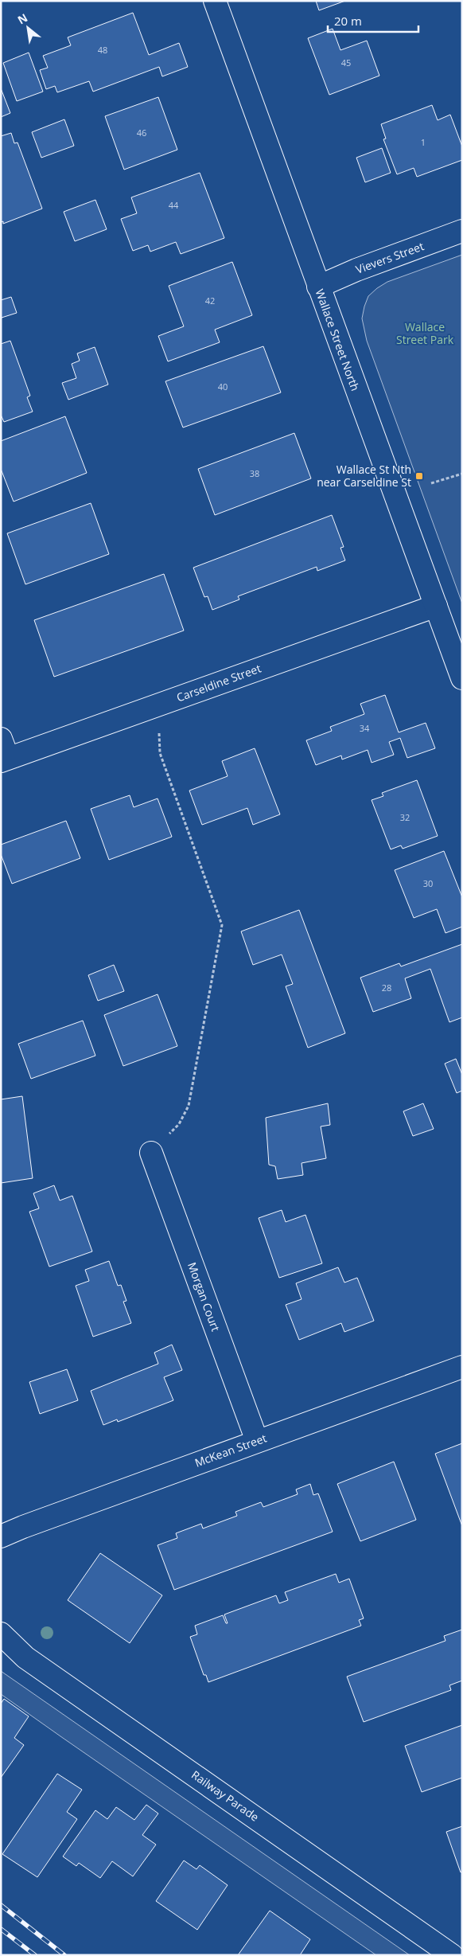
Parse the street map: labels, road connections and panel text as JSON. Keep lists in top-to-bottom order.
{
  "streets": {
    "street": [
      "Vievers Street",
      "Wallace Street North",
      "Carseldine Street",
      "Morgan Court",
      "McKean Street",
      "Railway Parade"
    ]
  },
  "crossings": [
    ["Vievers Street", "Wallace Street North"],
    ["Wallace Street North", "Carseldine Street"],
    ["Morgan Court", "McKean Street"]
  ],
  "parks": ["Wallace Street Park"],
  "places": {
    "transit": ["Wallace St Nth near Carseldine St"]
  },
  "house_numbers": [
    "48",
    "45",
    "46",
    "1",
    "44",
    "42",
    "40",
    "38",
    "34",
    "32",
    "30",
    "28"
  ],
  "scale_bar": "20 m",
  "north": "top left"
}
